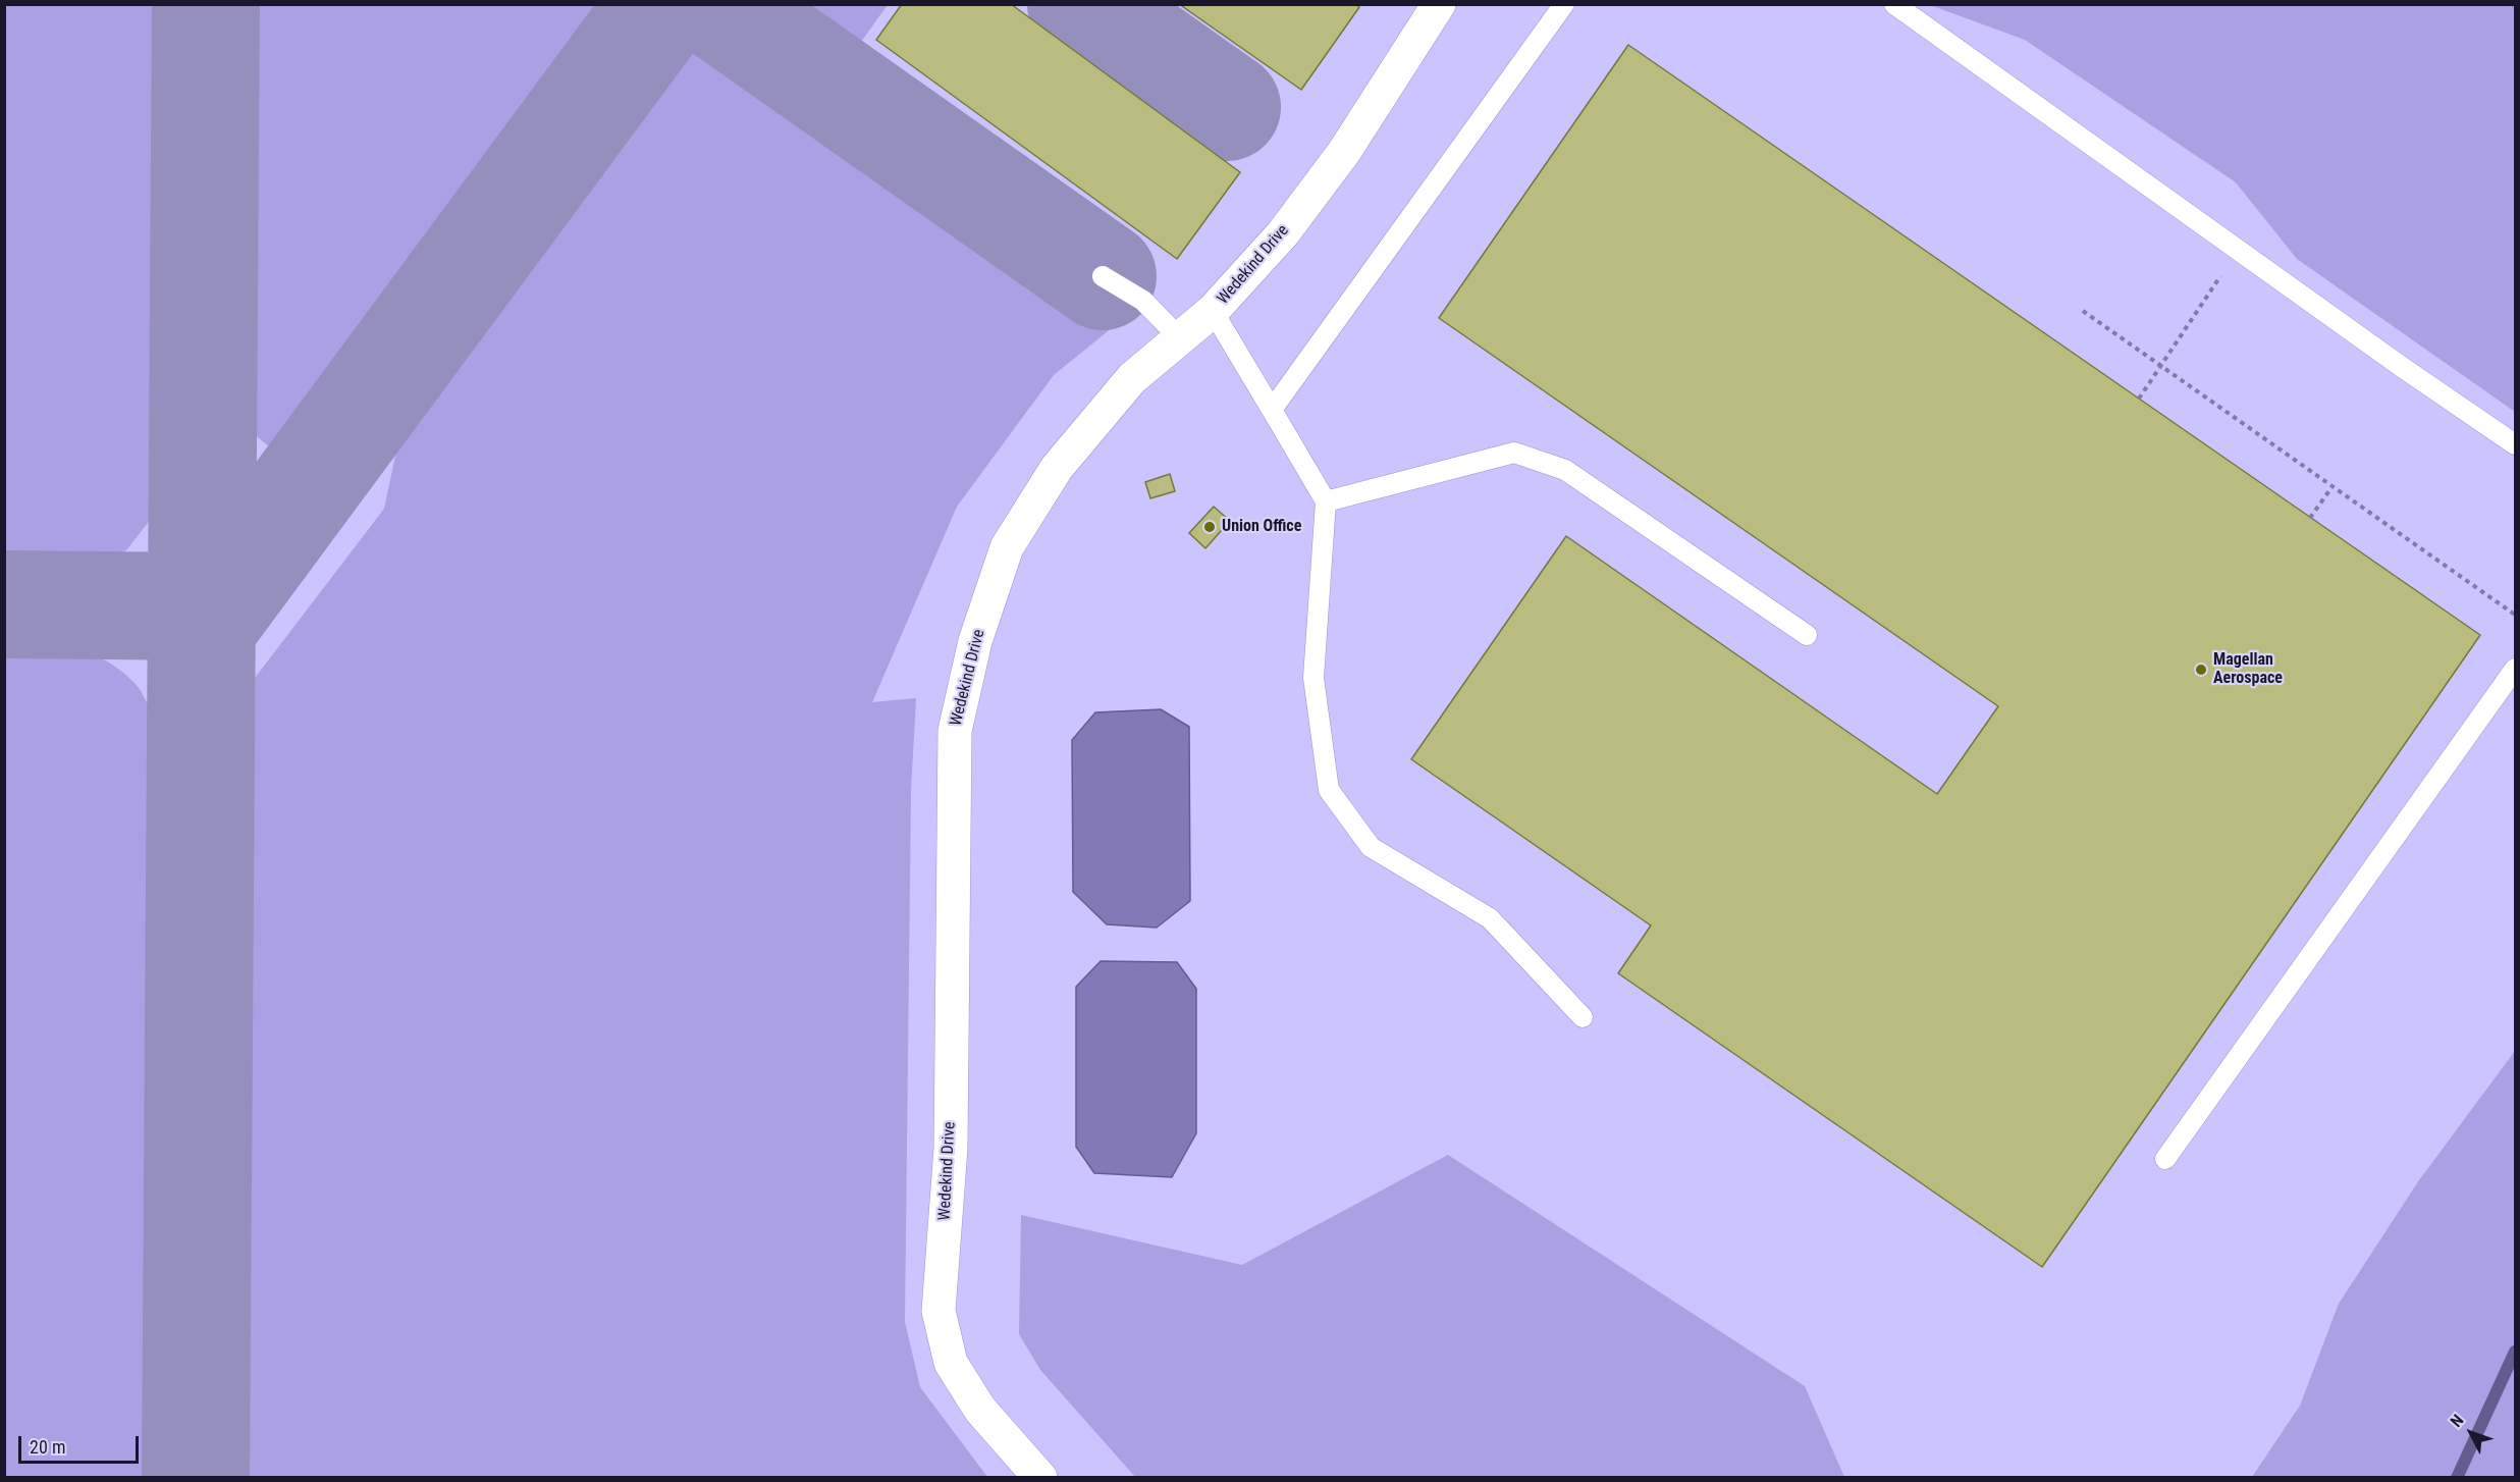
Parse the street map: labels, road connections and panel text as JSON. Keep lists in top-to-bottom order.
{
  "streets": {
    "street": ["Wedekind Drive"]
  },
  "places": ["Union Office", "Magellan Aerospace"],
  "scale_bar": "20 m",
  "north": "top left"
}
